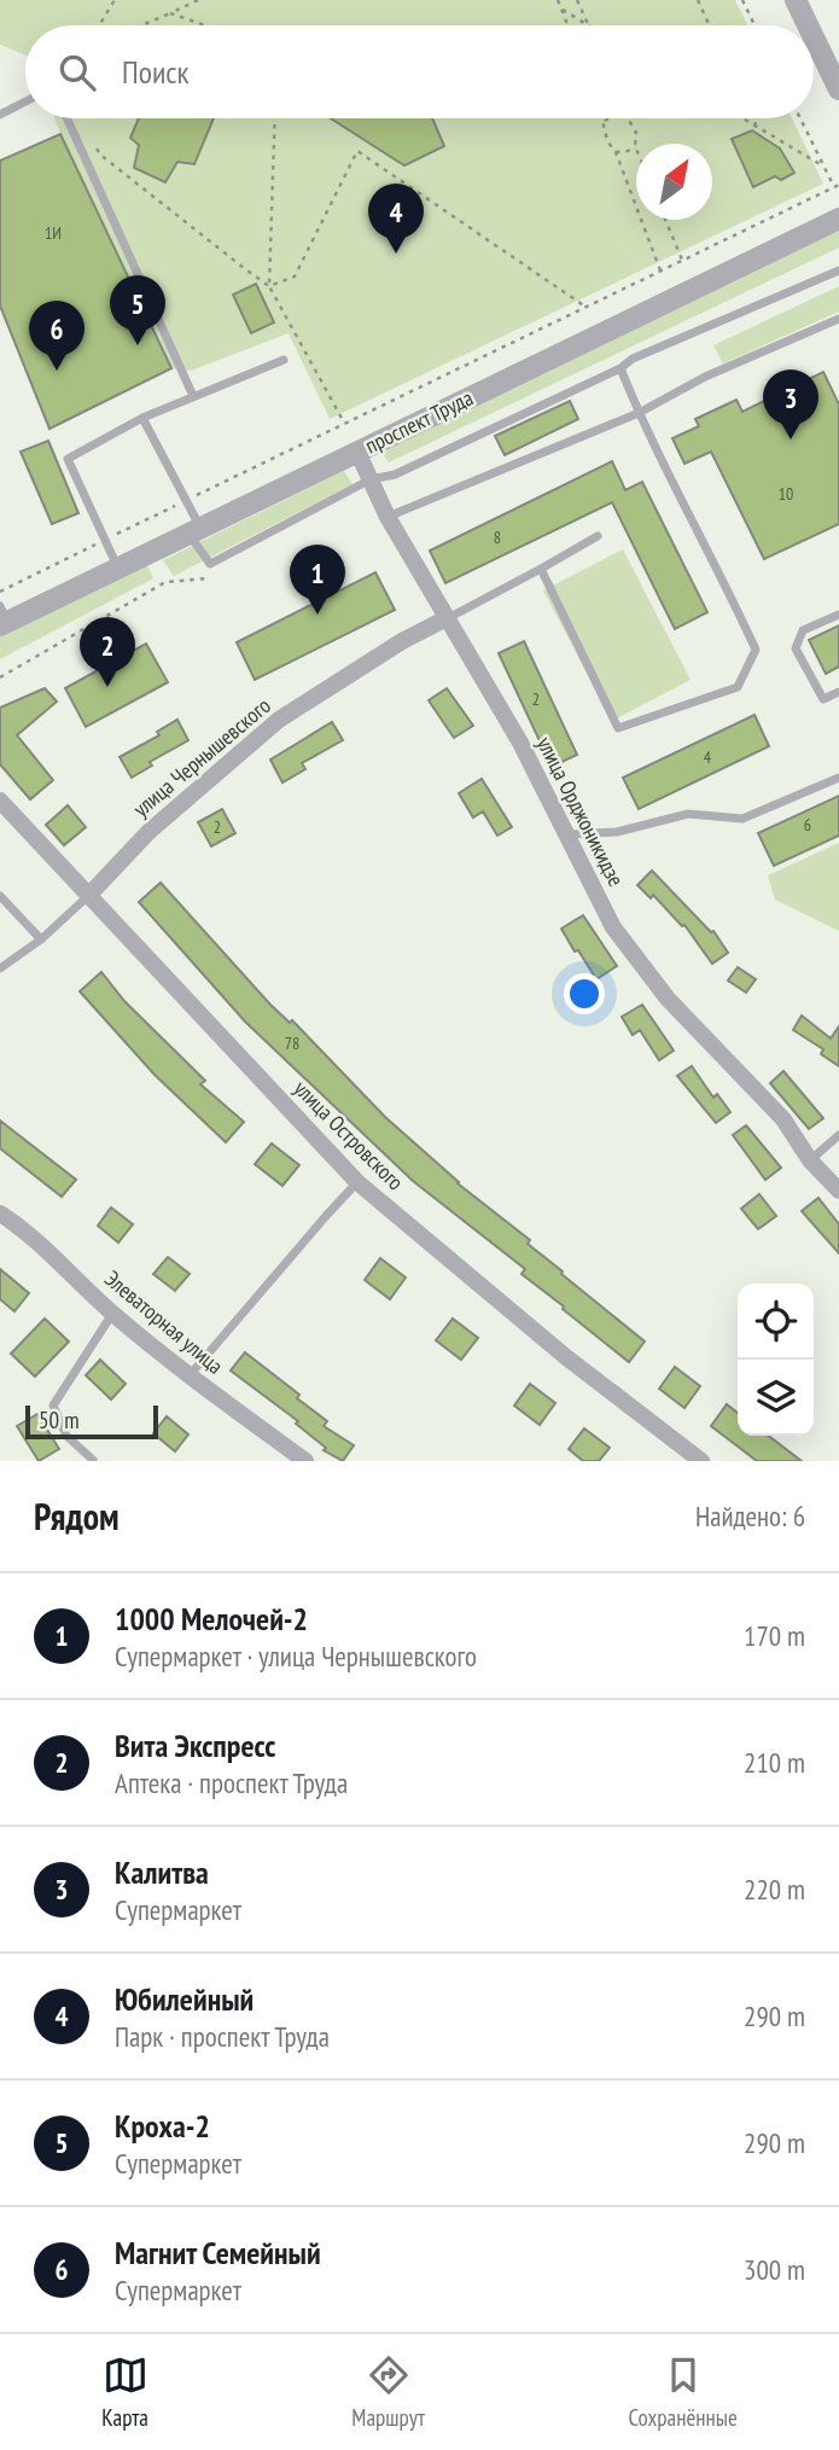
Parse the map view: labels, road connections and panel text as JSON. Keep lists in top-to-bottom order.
{
  "streets": {
    "street": [
      "проспект Труда",
      "улица Чернышевского",
      "улица Орджоникидзе",
      "улица Островского",
      "Элеваторная улица"
    ]
  },
  "crossings": [
    ["проспект Труда", "улица Орджоникидзе"],
    ["улица Чернышевского", "улица Орджоникидзе"],
    ["улица Чернышевского", "улица Островского"]
  ],
  "house_numbers": [
    "1И",
    "10",
    "8",
    "2",
    "4",
    "6",
    "2",
    "78"
  ],
  "scale_bar": "50 m",
  "north": "top right",
  "page": {
    "search": "Поиск",
    "pins": [
      "4",
      "5",
      "6",
      "3",
      "1",
      "2"
    ],
    "scale": "50 m",
    "heading": ["Рядом", "Найдено: 6"],
    "list": [
      {
        "mark": "1",
        "name": "1000 Мелочей-2",
        "note": "Супермаркет · улица Чернышевского",
        "value": "170 m"
      },
      {
        "mark": "2",
        "name": "Вита Экспресс",
        "note": "Аптека · проспект Труда",
        "value": "210 m"
      },
      {
        "mark": "3",
        "name": "Калитва",
        "note": "Супермаркет",
        "value": "220 m"
      },
      {
        "mark": "4",
        "name": "Юбилейный",
        "note": "Парк · проспект Труда",
        "value": "290 m"
      },
      {
        "mark": "5",
        "name": "Кроха-2",
        "note": "Супермаркет",
        "value": "290 m"
      },
      {
        "mark": "6",
        "name": "Магнит Семейный",
        "note": "Супермаркет",
        "value": "300 m"
      }
    ],
    "nav": ["Карта", "Маршрут", "Сохранённые"]
  }
}
